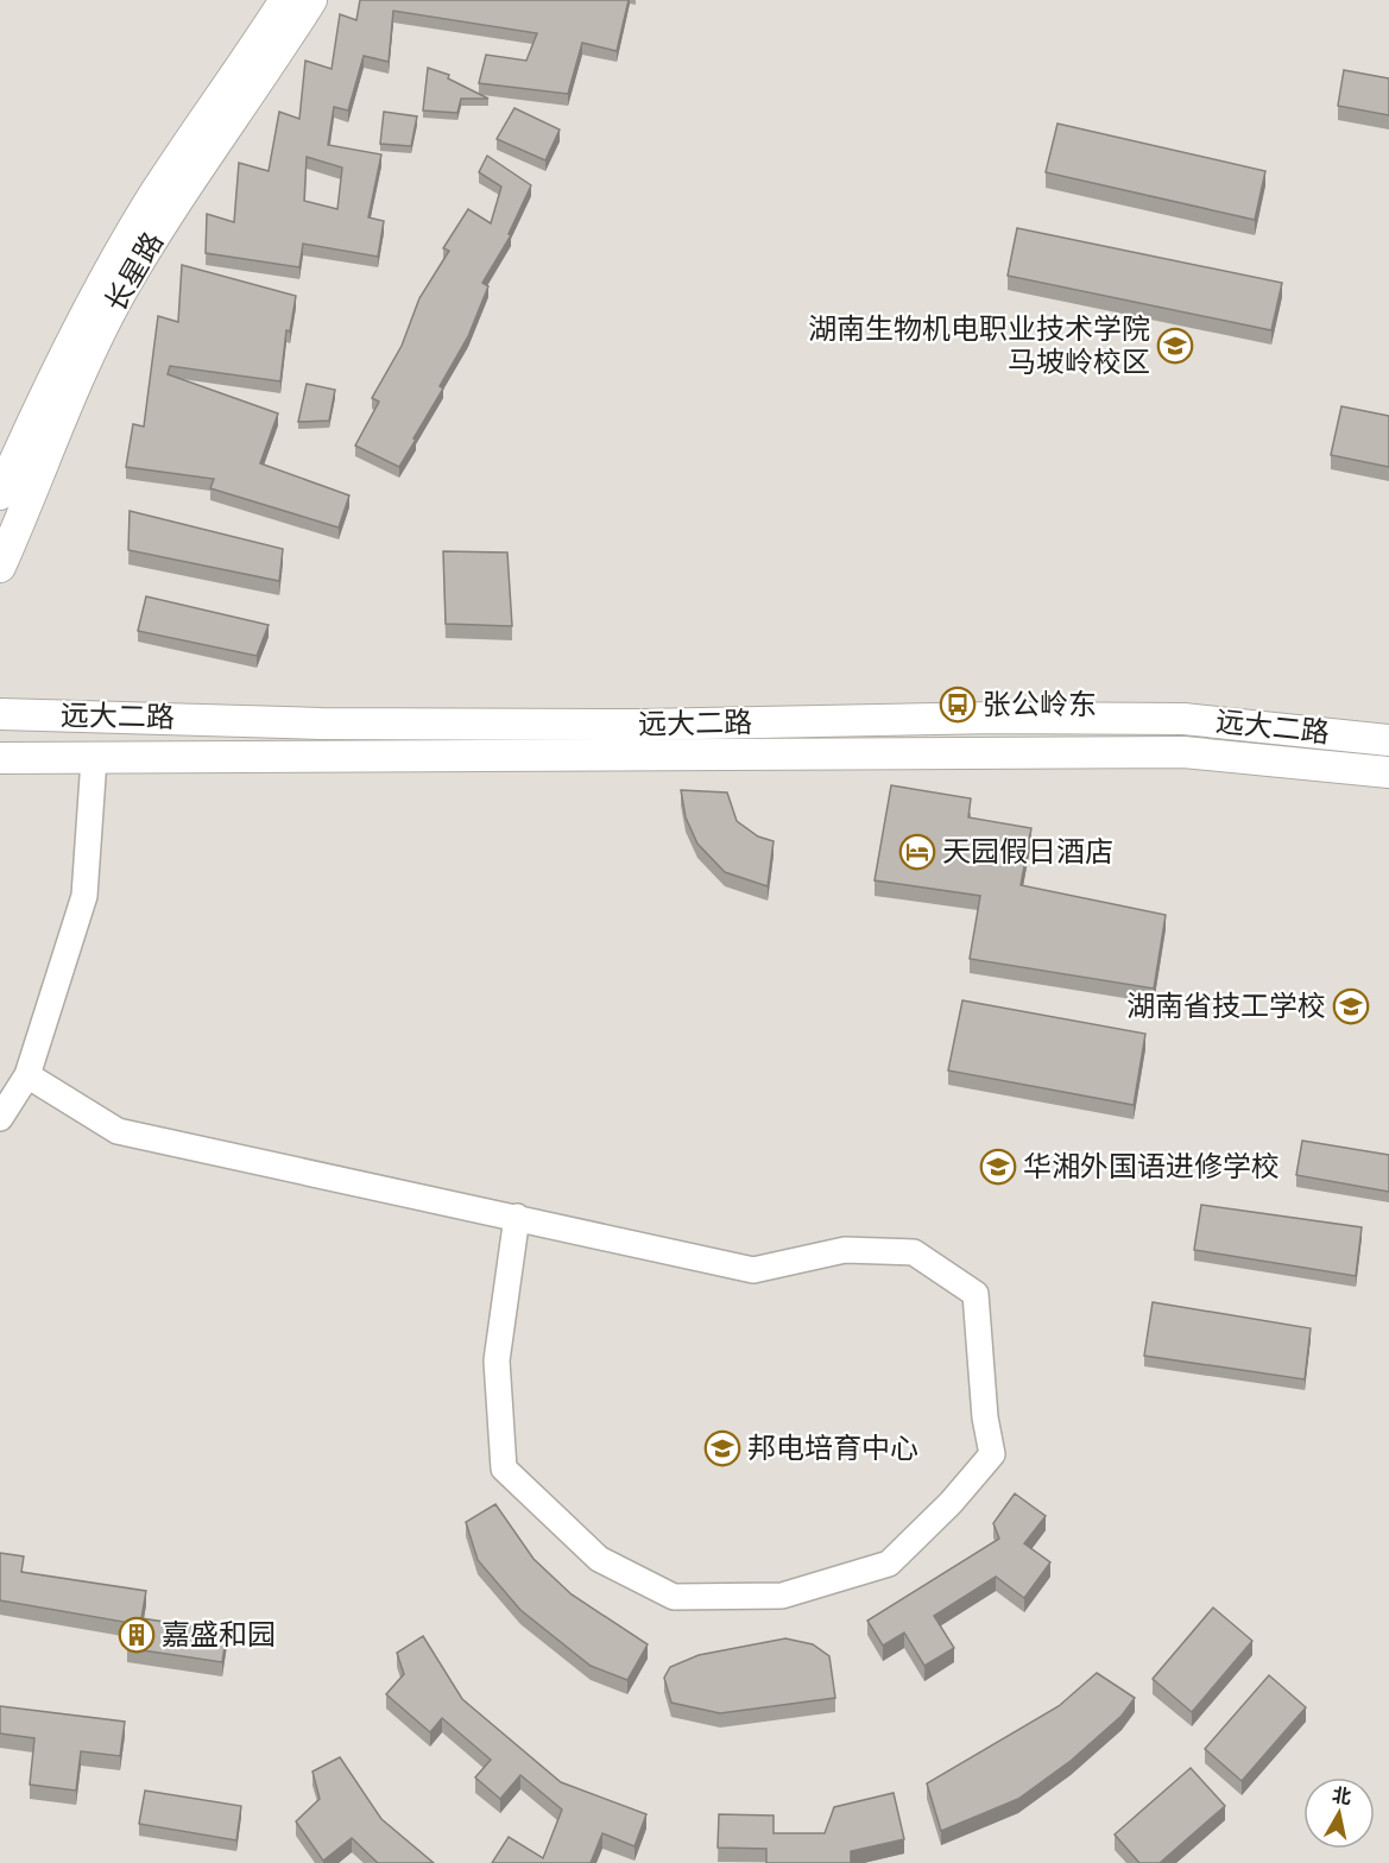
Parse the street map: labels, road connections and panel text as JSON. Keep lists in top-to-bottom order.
{
  "streets": {
    "main road": ["长星路", "远大二路"]
  },
  "places": {
    "school or university": [
      "湖南生物机电职业技术学院 马坡岭校区",
      "湖南省技工学校",
      "华湘外国语进修学校",
      "邦电培育中心"
    ],
    "bus stop": ["张公岭东"],
    "hotel": ["天园假日酒店"],
    "building": ["嘉盛和园"]
  },
  "north": "top"
}
